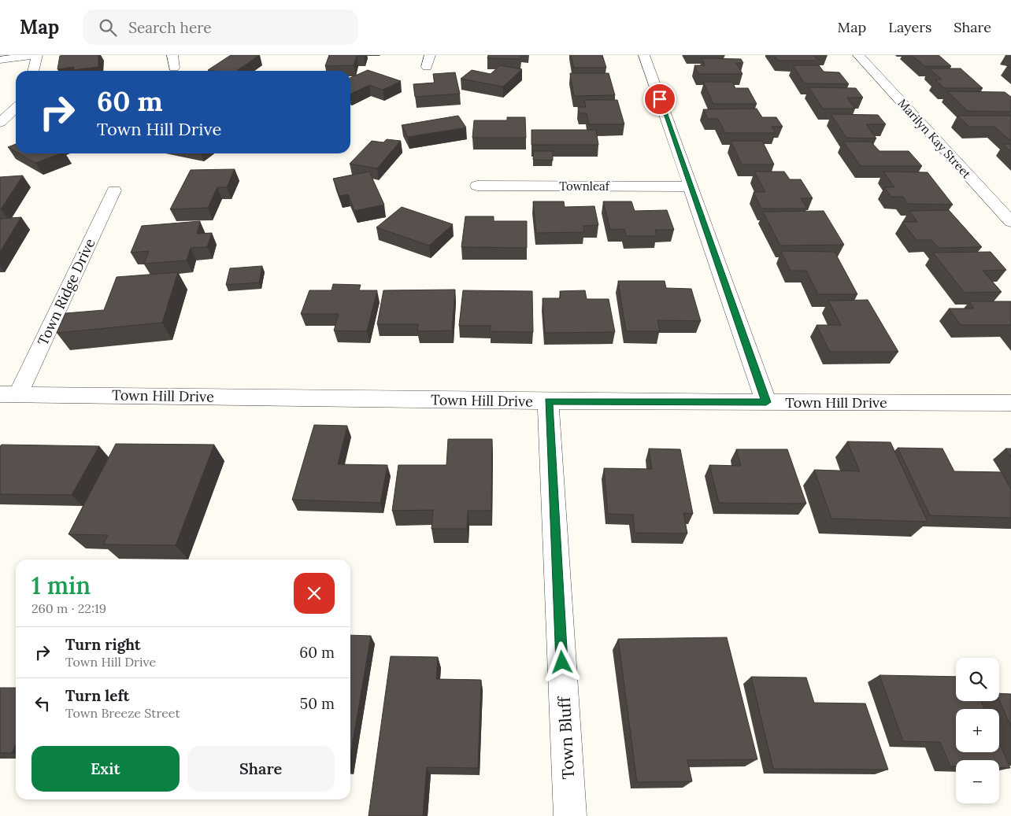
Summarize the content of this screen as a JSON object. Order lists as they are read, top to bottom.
{
  "streets": {
    "street": [
      "Marilyn Kay Street",
      "Townleaf",
      "Town Ridge Drive",
      "Town Hill Drive",
      "Town Bluff"
    ]
  },
  "crossings": [
    ["Town Ridge Drive", "Town Hill Drive"],
    ["Town Hill Drive", "Town Bluff"]
  ],
  "page": {
    "header": "Map",
    "search": "Search here",
    "nav": ["Map", "Layers", "Share"],
    "turn": ["60 m", "Town Hill Drive"],
    "heading": ["1 min", "260 m · 22:19"],
    "list": [
      {
        "name": "Turn right",
        "note": "Town Hill Drive",
        "value": "60 m"
      },
      {
        "name": "Turn left",
        "note": "Town Breeze Street",
        "value": "50 m"
      }
    ],
    "map_buttons": ["+", "−"],
    "buttons": ["Exit", "Share"]
  }
}
